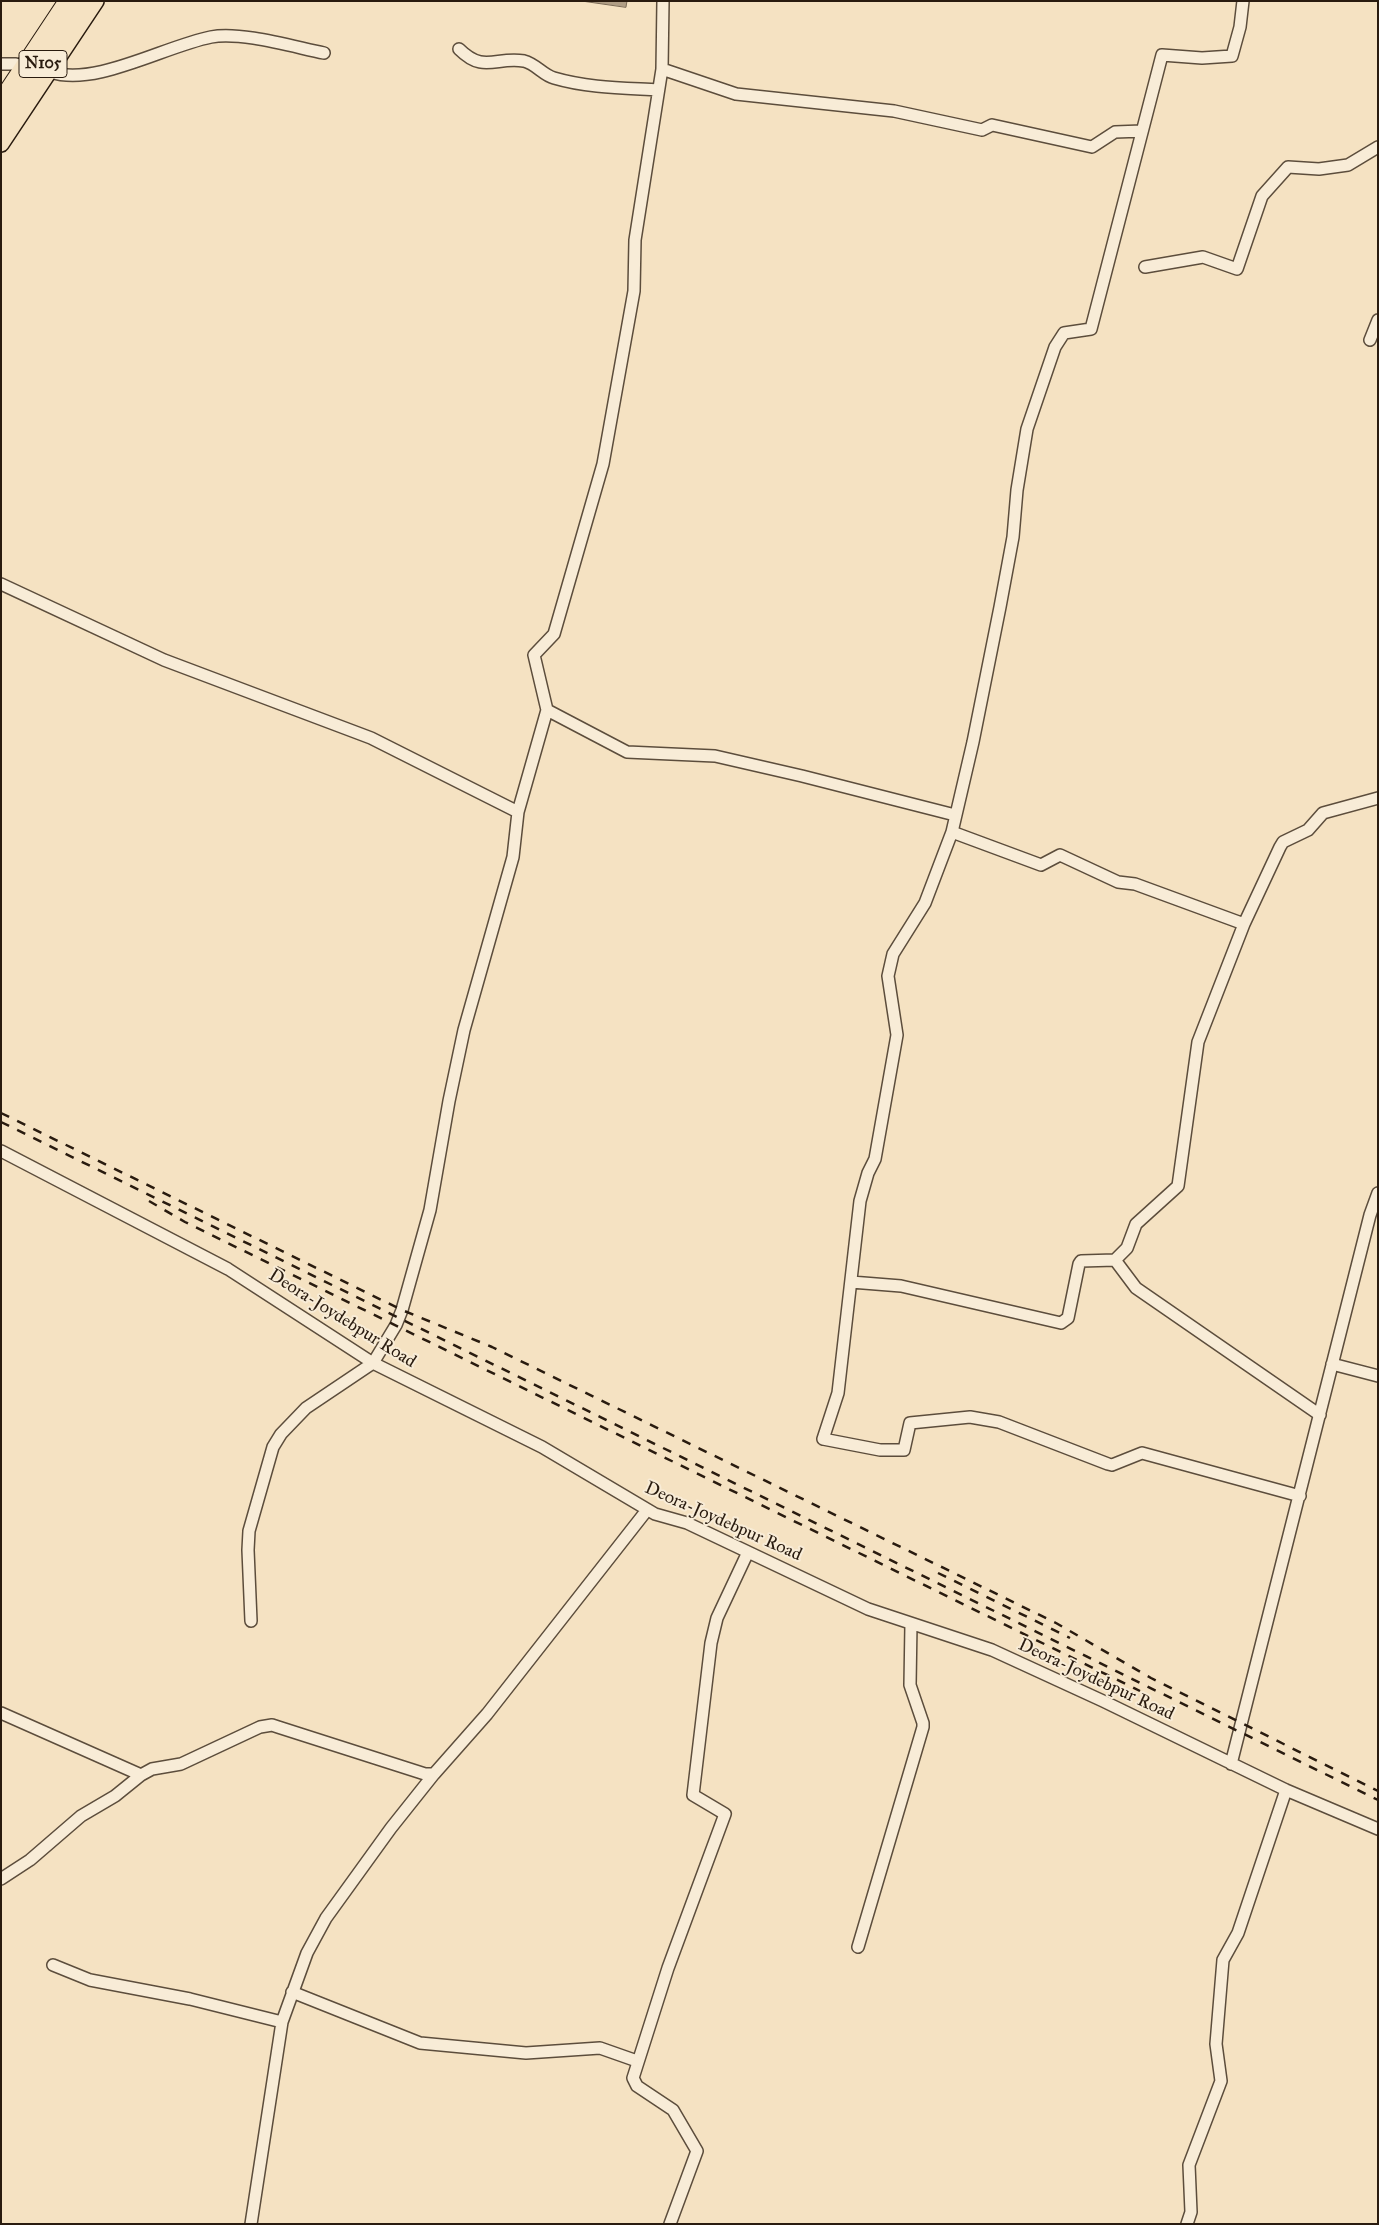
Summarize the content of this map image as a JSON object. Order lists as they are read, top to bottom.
{
  "streets": {
    "highway": ["N105"],
    "street": ["Deora-Joydebpur Road"]
  }
}
